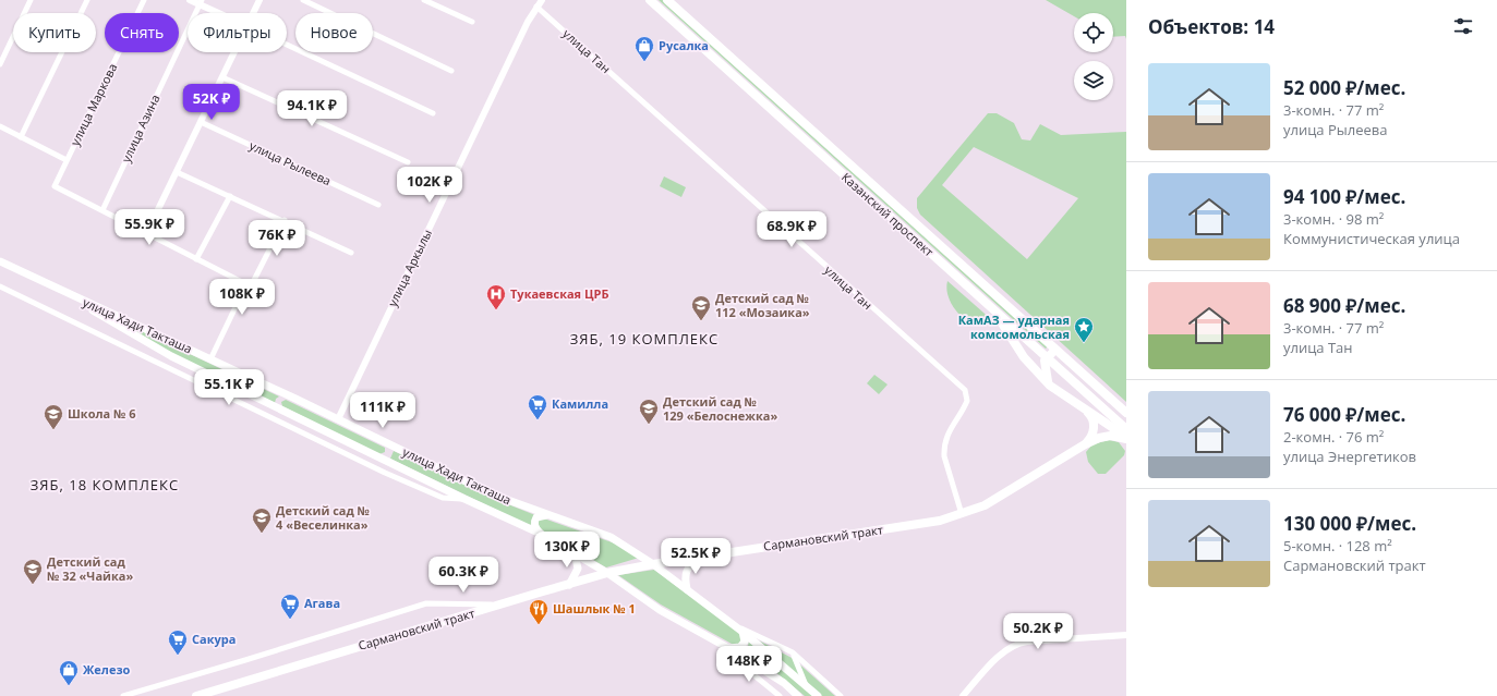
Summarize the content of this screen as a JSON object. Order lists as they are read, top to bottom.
{
  "streets": {
    "main road": ["Казанский проспект", "улица Хади Такташа", "Сармановский тракт"],
    "street": [
      "улица Тан",
      "улица Маркова",
      "улица Азина",
      "улица Рылеева",
      "улица Аркылы"
    ]
  },
  "crossings": [
    ["улица Тан", "улица Аркылы"],
    ["улица Тан", "Сармановский тракт"],
    ["улица Маркова", "улица Азина"],
    ["улица Аркылы", "улица Хади Такташа"],
    ["улица Хади Такташа", "Сармановский тракт"]
  ],
  "districts": ["ЗЯБ, 19 КОМПЛЕКС", "ЗЯБ, 18 КОМПЛЕКС"],
  "places": {
    "shop": ["Русалка", "Железо"],
    "hospital": ["Тукаевская ЦРБ"],
    "school or university": [
      "Детский сад № 112 «Мозаика»",
      "Детский сад № 129 «Белоснежка»",
      "Школа № 6",
      "Детский сад № 4 «Веселинка»",
      "Детский сад № 32 «Чайка»"
    ],
    "place": ["КамАЗ — ударная комсомольская"],
    "supermarket": ["Камилла", "Агава", "Сакура"],
    "restaurant": ["Шашлык № 1"]
  },
  "page": {
    "heading": "Объектов: 14",
    "chip": [
      "Купить",
      "Снять",
      "Фильтры",
      "Новое"
    ],
    "list": [
      {
        "name": "52 000 ₽/мес.",
        "note": "3-комн. · 77 m² · улица Рылеева"
      },
      {
        "name": "94 100 ₽/мес.",
        "note": "3-комн. · 98 m² · Коммунистическая улица"
      },
      {
        "name": "68 900 ₽/мес.",
        "note": "3-комн. · 77 m² · улица Тан"
      },
      {
        "name": "76 000 ₽/мес.",
        "note": "2-комн. · 76 m² · улица Энергетиков"
      },
      {
        "name": "130 000 ₽/мес.",
        "note": "5-комн. · 128 m² · Сармановский тракт"
      }
    ],
    "price": [
      "52K ₽",
      "94.1K ₽",
      "102K ₽",
      "55.9K ₽",
      "68.9K ₽",
      "76K ₽",
      "108K ₽",
      "55.1K ₽",
      "111K ₽",
      "130K ₽",
      "52.5K ₽",
      "60.3K ₽",
      "50.2K ₽",
      "148K ₽"
    ]
  }
}
